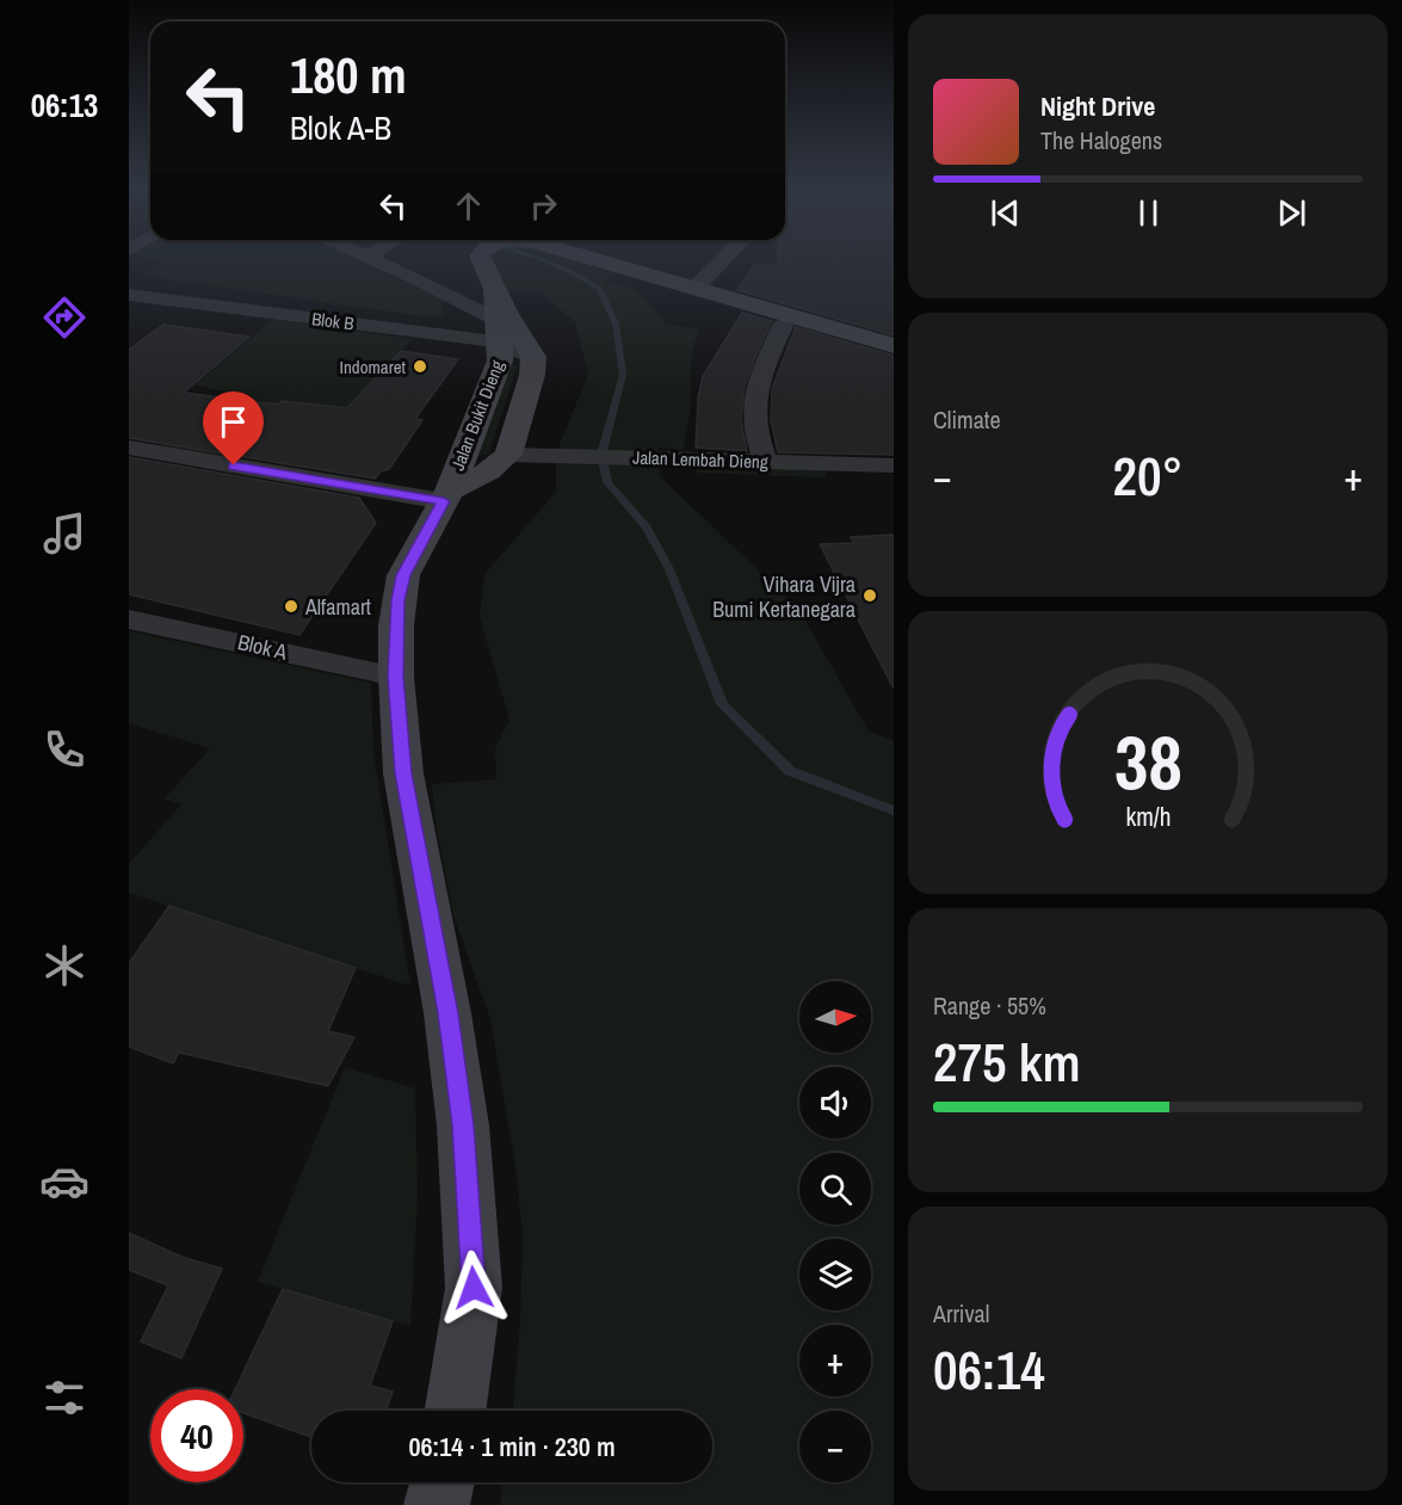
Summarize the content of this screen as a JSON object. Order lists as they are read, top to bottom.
{
  "streets": {
    "street": [
      "Blok B",
      "Jalan Bukit Dieng",
      "Jalan Lembah Dieng",
      "Blok A"
    ]
  },
  "crossings": [
    ["Blok B", "Jalan Bukit Dieng"],
    ["Jalan Bukit Dieng", "Jalan Lembah Dieng"],
    ["Jalan Bukit Dieng", "Blok A"]
  ],
  "places": ["Indomaret", "Vihara Vijra Bumi Kertanegara", "Alfamart"],
  "north": "right",
  "page": {
    "tabs": "06:13",
    "turn": ["180 m", "Blok A-B"],
    "song": ["Night Drive", "The Halogens"],
    "tile": [
      "Climate",
      ["Range · 55%", "275 km"],
      ["Arrival", "06:14"]
    ],
    "heat": ["−", "20°", "+"],
    "map_buttons": ["+", "−"],
    "limit": "40",
    "trip": "06:14 · 1 min · 230 m",
    "gauge": ["38", "km/h"]
  }
}
